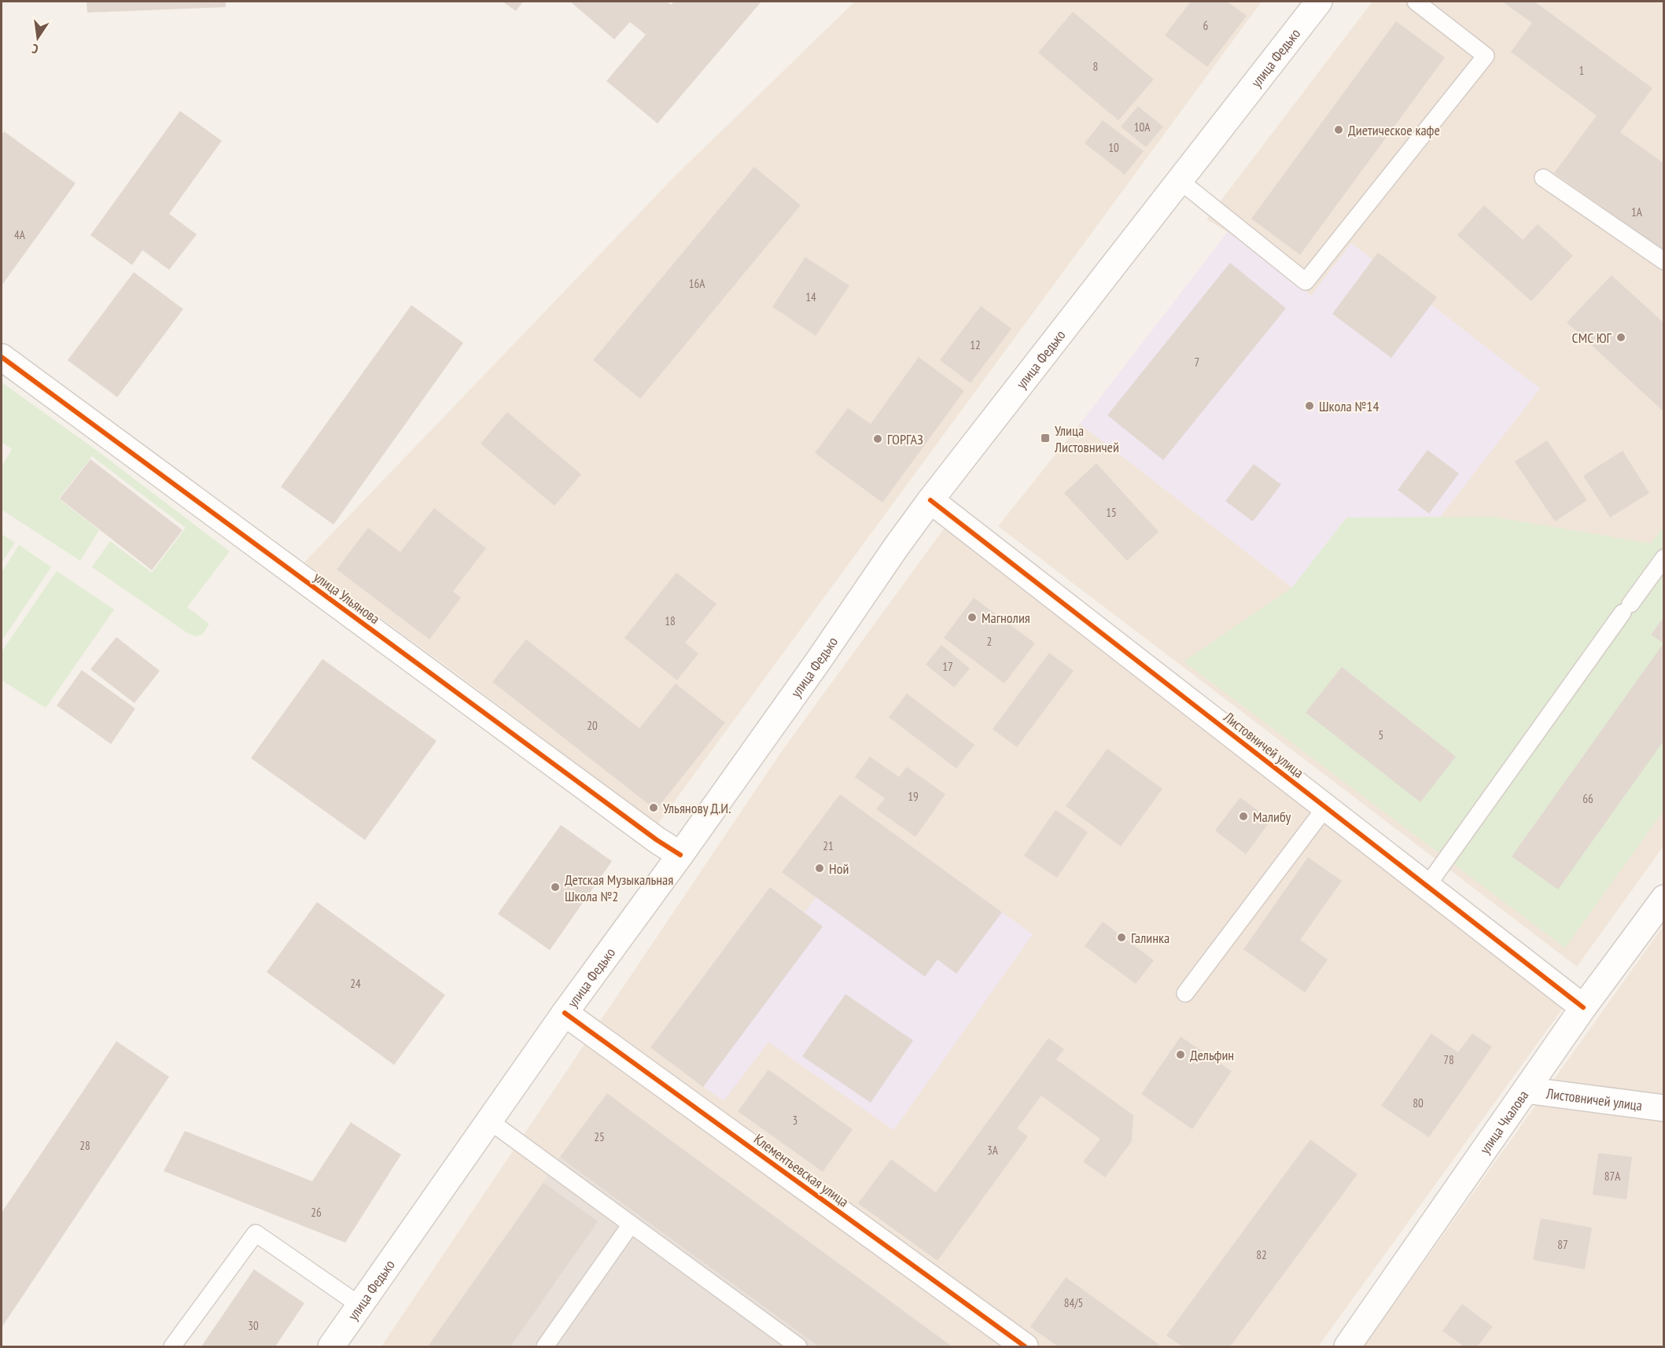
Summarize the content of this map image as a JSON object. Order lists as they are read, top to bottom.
{
  "streets": {
    "street": [
      "улица Федько",
      "улица Ульянова",
      "Листовничей улица",
      "улица Чкалова",
      "Клементьевская улица"
    ]
  },
  "crossings": [
    ["улица Федько", "улица Ульянова"],
    ["улица Федько", "Листовничей улица"],
    ["улица Федько", "Клементьевская улица"],
    ["Листовничей улица", "улица Чкалова"]
  ],
  "places": {
    "other": [
      "Диетическое кафе",
      "СМС ЮГ",
      "Школа №14",
      "ГОРГАЗ",
      "Магнолия",
      "Ульянову Д.И.",
      "Малибу",
      "Ной",
      "Детская Музыкальная Школа №2",
      "Галинка",
      "Дельфин"
    ],
    "transit": ["Улица Листовничей"]
  },
  "house_numbers": [
    "6",
    "8",
    "1",
    "10А",
    "10",
    "1А",
    "4А",
    "16А",
    "14",
    "12",
    "7",
    "15",
    "18",
    "2",
    "17",
    "20",
    "5",
    "19",
    "66",
    "21",
    "24",
    "78",
    "80",
    "3",
    "25",
    "28",
    "3А",
    "87А",
    "26",
    "87",
    "82",
    "84/5",
    "30"
  ],
  "north": "bottom"
}
